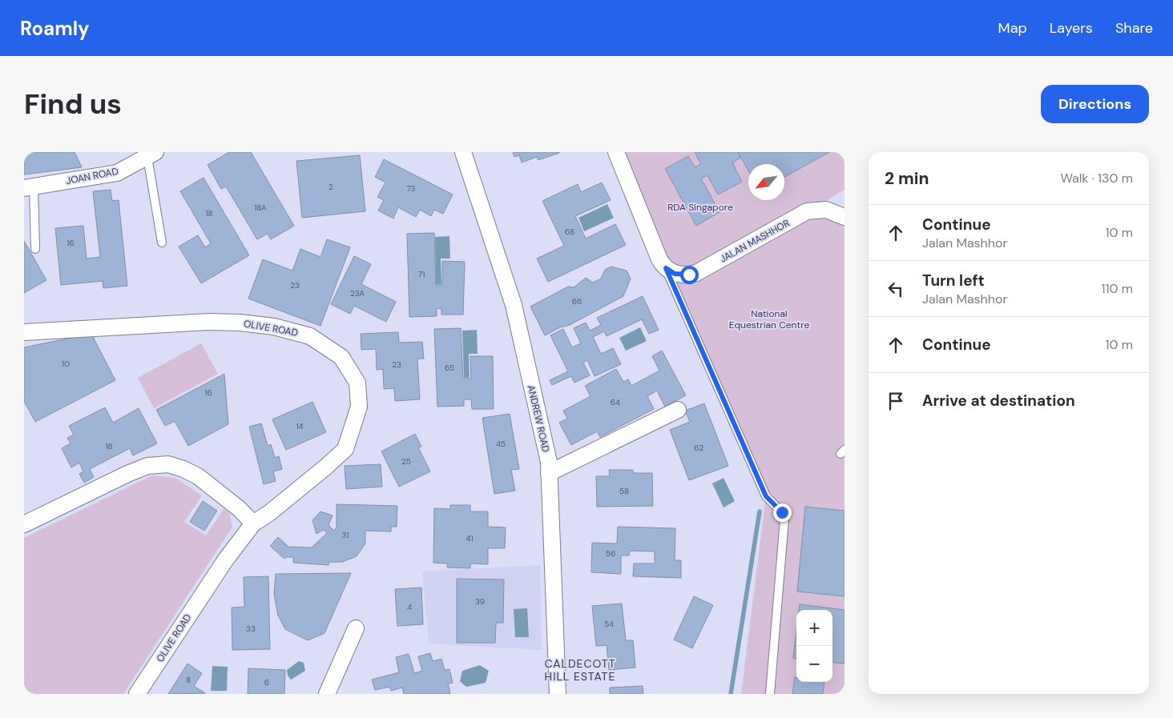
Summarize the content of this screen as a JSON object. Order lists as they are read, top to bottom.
{
  "streets": {
    "street": [
      "JOAN ROAD",
      "JALAN MASHHOR",
      "OLIVE ROAD",
      "ANDREW ROAD"
    ]
  },
  "districts": ["CALDECOTT HILL ESTATE"],
  "parks": ["RDA Singapore", "National Equestrian Centre"],
  "house_numbers": [
    "2",
    "73",
    "18A",
    "18",
    "68",
    "16",
    "71",
    "23",
    "23A",
    "66",
    "10",
    "23",
    "65",
    "16",
    "64",
    "14",
    "45",
    "18",
    "62",
    "25",
    "58",
    "31",
    "41",
    "56",
    "39",
    "4",
    "54",
    "33",
    "8",
    "6"
  ],
  "north": "bottom left",
  "page": {
    "header": "Roamly",
    "nav": ["Map", "Layers", "Share"],
    "buttons": "Directions",
    "title": "Find us",
    "heading": ["2 min", "Walk · 130 m"],
    "list": [
      ["Continue", "Jalan Mashhor", "10 m"],
      ["Turn left", "Jalan Mashhor", "110 m"],
      ["Continue", "10 m"],
      "Arrive at destination"
    ],
    "map_buttons": ["+", "−"]
  }
}
